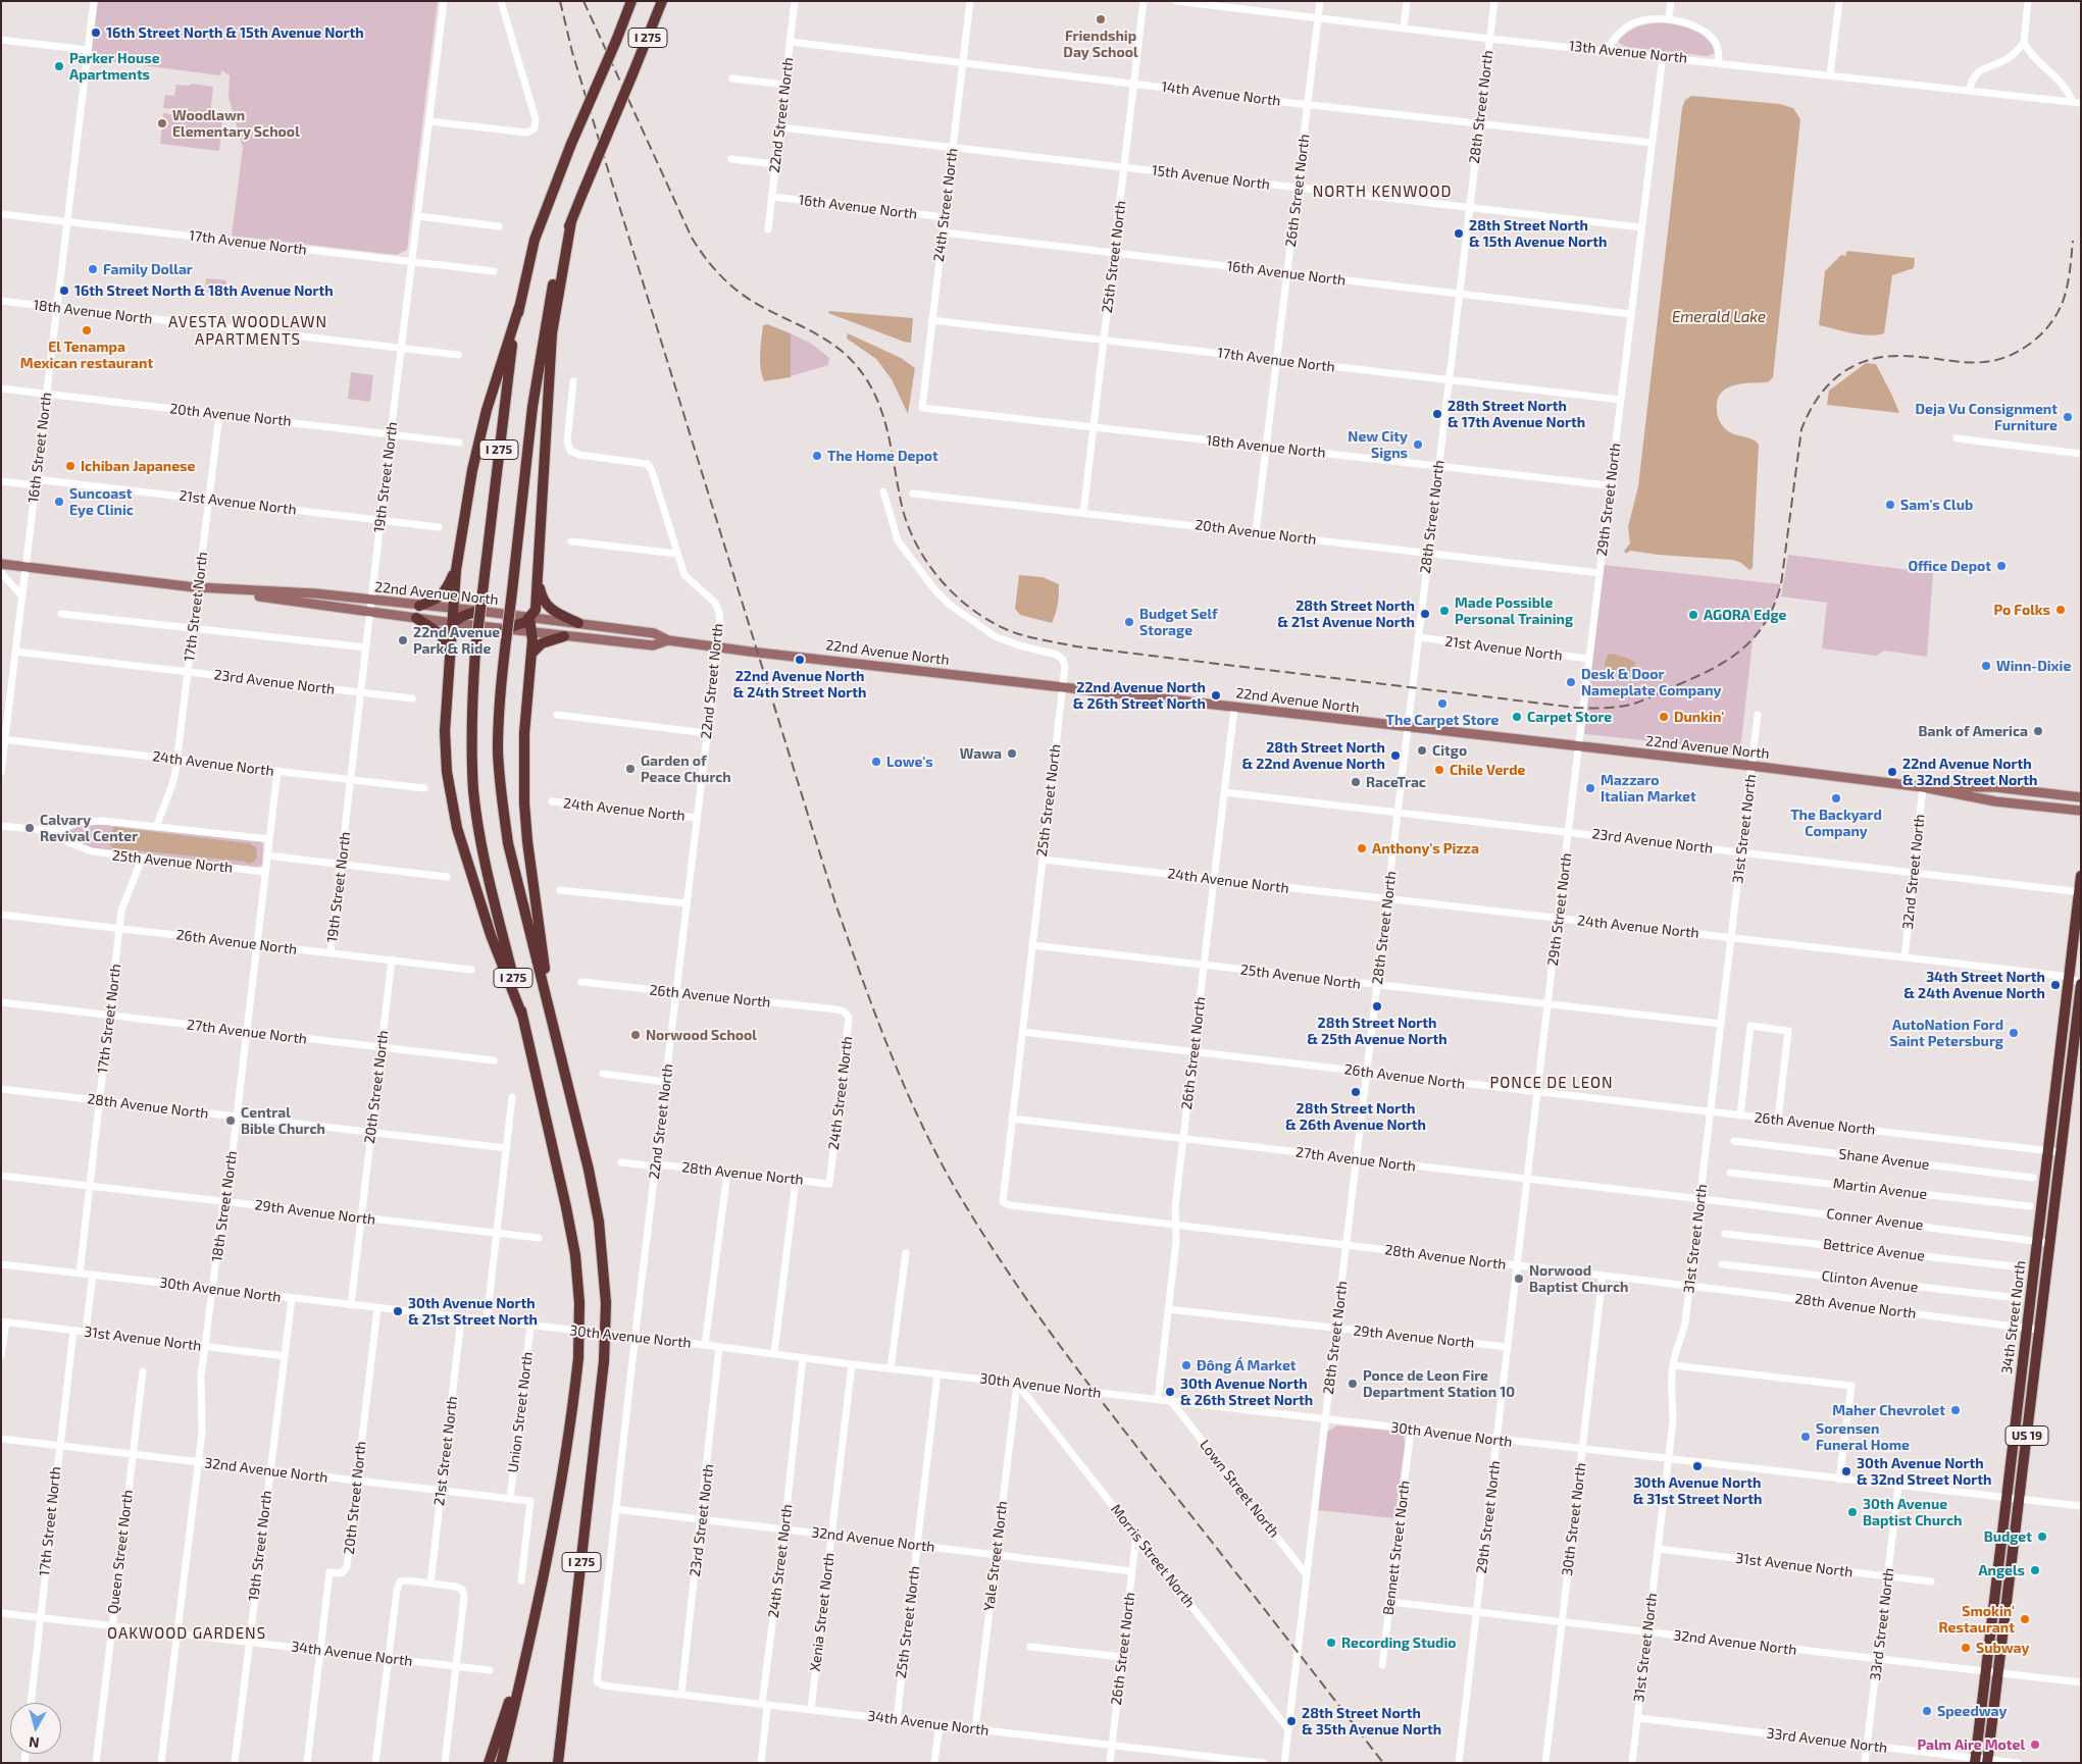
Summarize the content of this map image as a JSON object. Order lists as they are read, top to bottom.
{
  "streets": {
    "highway": ["I 275", "34th Street North", "US 19"],
    "main road": ["22nd Avenue North"],
    "street": [
      "13th Avenue North",
      "14th Avenue North",
      "28th Street North",
      "22nd Street North",
      "15th Avenue North",
      "26th Street North",
      "24th Street North",
      "16th Avenue North",
      "17th Avenue North",
      "25th Street North",
      "18th Avenue North",
      "20th Avenue North",
      "16th Street North",
      "19th Street North",
      "29th Street North",
      "21st Avenue North",
      "17th Street North",
      "23rd Avenue North",
      "24th Avenue North",
      "31st Street North",
      "25th Avenue North",
      "32nd Street North",
      "26th Avenue North",
      "27th Avenue North",
      "20th Street North",
      "28th Avenue North",
      "Shane Avenue",
      "Martin Avenue",
      "18th Street North",
      "29th Avenue North",
      "Conner Avenue",
      "Bettrice Avenue",
      "Clinton Avenue",
      "30th Avenue North",
      "31st Avenue North",
      "Union Street North",
      "21st Street North",
      "32nd Avenue North",
      "Lown Street North",
      "30th Street North",
      "23rd Street North",
      "Bennett Street North",
      "Queen Street North",
      "Yale Street North",
      "Morris Street North",
      "Xenia Street North",
      "33rd Street North",
      "34th Avenue North",
      "33rd Avenue North"
    ]
  },
  "crossings": [
    ["13th Avenue North", "28th Street North"],
    ["13th Avenue North", "26th Street North"],
    ["13th Avenue North", "29th Street North"],
    ["14th Avenue North", "28th Street North"],
    ["14th Avenue North", "22nd Street North"],
    ["14th Avenue North", "26th Street North"],
    ["14th Avenue North", "24th Street North"],
    ["14th Avenue North", "25th Street North"],
    ["14th Avenue North", "29th Street North"],
    ["28th Street North", "15th Avenue North"],
    ["28th Street North", "16th Avenue North"],
    ["28th Street North", "17th Avenue North"],
    ["28th Street North", "18th Avenue North"],
    ["28th Street North", "20th Avenue North"],
    ["28th Street North", "21st Avenue North"],
    ["28th Street North", "22nd Avenue North"],
    ["28th Street North", "23rd Avenue North"],
    ["28th Street North", "24th Avenue North"],
    ["28th Street North", "25th Avenue North"],
    ["28th Street North", "26th Avenue North"],
    ["28th Street North", "27th Avenue North"],
    ["28th Street North", "28th Avenue North"],
    ["28th Street North", "29th Avenue North"],
    ["28th Street North", "30th Avenue North"],
    ["28th Street North", "Lown Street North"],
    ["28th Street North", "Morris Street North"],
    ["22nd Street North", "15th Avenue North"],
    ["22nd Street North", "16th Avenue North"],
    ["22nd Street North", "22nd Avenue North"],
    ["22nd Street North", "24th Avenue North"],
    ["22nd Street North", "26th Avenue North"],
    ["22nd Street North", "28th Avenue North"],
    ["22nd Street North", "30th Avenue North"],
    ["22nd Street North", "32nd Avenue North"],
    ["22nd Street North", "34th Avenue North"],
    ["15th Avenue North", "26th Street North"],
    ["15th Avenue North", "24th Street North"],
    ["15th Avenue North", "25th Street North"],
    ["15th Avenue North", "29th Street North"],
    ["26th Street North", "16th Avenue North"],
    ["26th Street North", "17th Avenue North"],
    ["26th Street North", "18th Avenue North"],
    ["26th Street North", "20th Avenue North"],
    ["26th Street North", "22nd Avenue North"],
    ["26th Street North", "23rd Avenue North"],
    ["26th Street North", "24th Avenue North"],
    ["26th Street North", "25th Avenue North"],
    ["26th Street North", "26th Avenue North"],
    ["26th Street North", "27th Avenue North"],
    ["26th Street North", "28th Avenue North"],
    ["26th Street North", "29th Avenue North"],
    ["26th Street North", "30th Avenue North"],
    ["26th Street North", "32nd Avenue North"],
    ["26th Street North", "Morris Street North"],
    ["26th Street North", "34th Avenue North"],
    ["24th Street North", "16th Avenue North"],
    ["24th Street North", "17th Avenue North"],
    ["24th Street North", "18th Avenue North"],
    ["24th Street North", "26th Avenue North"],
    ["24th Street North", "28th Avenue North"],
    ["24th Street North", "30th Avenue North"],
    ["24th Street North", "32nd Avenue North"],
    ["24th Street North", "34th Avenue North"],
    ["16th Avenue North", "25th Street North"],
    ["16th Avenue North", "29th Street North"],
    ["17th Avenue North", "25th Street North"],
    ["17th Avenue North", "16th Street North"],
    ["17th Avenue North", "19th Street North"],
    ["17th Avenue North", "29th Street North"],
    ["25th Street North", "18th Avenue North"],
    ["25th Street North", "20th Avenue North"],
    ["25th Street North", "22nd Avenue North"],
    ["25th Street North", "24th Avenue North"],
    ["25th Street North", "25th Avenue North"],
    ["25th Street North", "26th Avenue North"],
    ["25th Street North", "27th Avenue North"],
    ["25th Street North", "28th Avenue North"],
    ["25th Street North", "30th Avenue North"],
    ["25th Street North", "32nd Avenue North"],
    ["25th Street North", "34th Avenue North"],
    ["18th Avenue North", "16th Street North"],
    ["18th Avenue North", "19th Street North"],
    ["18th Avenue North", "29th Street North"],
    ["20th Avenue North", "16th Street North"],
    ["20th Avenue North", "19th Street North"],
    ["20th Avenue North", "29th Street North"],
    ["20th Avenue North", "17th Street North"],
    ["16th Street North", "21st Avenue North"],
    ["16th Street North", "22nd Avenue North"],
    ["16th Street North", "23rd Avenue North"],
    ["16th Street North", "24th Avenue North"],
    ["19th Street North", "21st Avenue North"],
    ["19th Street North", "22nd Avenue North"],
    ["19th Street North", "23rd Avenue North"],
    ["19th Street North", "24th Avenue North"],
    ["19th Street North", "26th Avenue North"],
    ["19th Street North", "30th Avenue North"],
    ["19th Street North", "31st Avenue North"],
    ["19th Street North", "32nd Avenue North"],
    ["19th Street North", "34th Avenue North"],
    ["29th Street North", "21st Avenue North"],
    ["29th Street North", "22nd Avenue North"],
    ["29th Street North", "23rd Avenue North"],
    ["29th Street North", "24th Avenue North"],
    ["29th Street North", "25th Avenue North"],
    ["29th Street North", "26th Avenue North"],
    ["29th Street North", "27th Avenue North"],
    ["29th Street North", "28th Avenue North"],
    ["29th Street North", "29th Avenue North"],
    ["29th Street North", "30th Avenue North"],
    ["29th Street North", "32nd Avenue North"],
    ["21st Avenue North", "17th Street North"],
    ["22nd Avenue North", "17th Street North"],
    ["22nd Avenue North", "31st Street North"],
    ["22nd Avenue North", "32nd Street North"],
    ["17th Street North", "23rd Avenue North"],
    ["17th Street North", "24th Avenue North"],
    ["17th Street North", "25th Avenue North"],
    ["17th Street North", "26th Avenue North"],
    ["17th Street North", "27th Avenue North"],
    ["17th Street North", "28th Avenue North"],
    ["17th Street North", "29th Avenue North"],
    ["17th Street North", "30th Avenue North"],
    ["17th Street North", "31st Avenue North"],
    ["17th Street North", "32nd Avenue North"],
    ["17th Street North", "34th Avenue North"],
    ["23rd Avenue North", "31st Street North"],
    ["23rd Avenue North", "32nd Street North"],
    ["23rd Avenue North", "34th Street North"],
    ["24th Avenue North", "31st Street North"],
    ["24th Avenue North", "32nd Street North"],
    ["24th Avenue North", "18th Street North"],
    ["24th Avenue North", "34th Street North"],
    ["31st Street North", "25th Avenue North"],
    ["31st Street North", "26th Avenue North"],
    ["31st Street North", "27th Avenue North"],
    ["31st Street North", "28th Avenue North"],
    ["31st Street North", "Conner Avenue"],
    ["31st Street North", "30th Avenue North"],
    ["31st Street North", "31st Avenue North"],
    ["31st Street North", "32nd Avenue North"],
    ["31st Street North", "33rd Avenue North"],
    ["25th Avenue North", "18th Street North"],
    ["26th Avenue North", "20th Street North"],
    ["26th Avenue North", "18th Street North"],
    ["26th Avenue North", "34th Street North"],
    ["27th Avenue North", "20th Street North"],
    ["27th Avenue North", "18th Street North"],
    ["27th Avenue North", "Conner Avenue"],
    ["20th Street North", "28th Avenue North"],
    ["20th Street North", "29th Avenue North"],
    ["20th Street North", "30th Avenue North"],
    ["20th Street North", "32nd Avenue North"],
    ["20th Street North", "34th Avenue North"],
    ["28th Avenue North", "18th Street North"],
    ["28th Avenue North", "34th Street North"],
    ["28th Avenue North", "30th Street North"],
    ["18th Street North", "29th Avenue North"],
    ["18th Street North", "30th Avenue North"],
    ["18th Street North", "31st Avenue North"],
    ["18th Street North", "32nd Avenue North"],
    ["18th Street North", "34th Avenue North"],
    ["Conner Avenue", "34th Street North"],
    ["30th Avenue North", "34th Street North"],
    ["30th Avenue North", "Union Street North"],
    ["30th Avenue North", "21st Street North"],
    ["30th Avenue North", "Lown Street North"],
    ["30th Avenue North", "30th Street North"],
    ["30th Avenue North", "23rd Street North"],
    ["30th Avenue North", "Bennett Street North"],
    ["30th Avenue North", "Yale Street North"],
    ["30th Avenue North", "Morris Street North"],
    ["30th Avenue North", "Xenia Street North"],
    ["30th Avenue North", "33rd Street North"],
    ["34th Street North", "32nd Avenue North"],
    ["34th Street North", "33rd Avenue North"],
    ["31st Avenue North", "33rd Street North"],
    ["Union Street North", "32nd Avenue North"],
    ["21st Street North", "32nd Avenue North"],
    ["32nd Avenue North", "30th Street North"],
    ["32nd Avenue North", "23rd Street North"],
    ["32nd Avenue North", "Bennett Street North"],
    ["32nd Avenue North", "Queen Street North"],
    ["32nd Avenue North", "Yale Street North"],
    ["32nd Avenue North", "Xenia Street North"],
    ["32nd Avenue North", "33rd Street North"],
    ["23rd Street North", "34th Avenue North"],
    ["Queen Street North", "34th Avenue North"],
    ["Yale Street North", "Morris Street North"],
    ["Yale Street North", "34th Avenue North"],
    ["Xenia Street North", "34th Avenue North"],
    ["33rd Street North", "33rd Avenue North"]
  ],
  "districts": [
    "NORTH KENWOOD",
    "AVESTA WOODLAWN APARTMENTS",
    "PONCE DE LEON",
    "OAKWOOD GARDENS"
  ],
  "water": ["Emerald Lake"],
  "places": [
    "Friendship Day School",
    "16th Street North & 15th Avenue North",
    "Parker House Apartments",
    "Woodlawn Elementary School",
    "28th Street North & 15th Avenue North",
    "Family Dollar",
    "16th Street North & 18th Avenue North",
    "El Tenampa Mexican restaurant",
    "28th Street North & 17th Avenue North",
    "Deja Vu Consignment Furniture",
    "New City Signs",
    "The Home Depot",
    "Ichiban Japanese",
    "Suncoast Eye Clinic",
    "Sam's Club",
    "Office Depot",
    "Po Folks",
    "Made Possible Personal Training",
    "28th Street North & 21st Avenue North",
    "AGORA Edge",
    "Budget Self Storage",
    "22nd Avenue Park & Ride",
    "22nd Avenue North & 24th Street North",
    "Winn-Dixie",
    "Desk & Door Nameplate Company",
    "22nd Avenue North & 26th Street North",
    "The Carpet Store",
    "Carpet Store",
    "Dunkin'",
    "Bank of America",
    "Citgo",
    "Wawa",
    "28th Street North & 22nd Avenue North",
    "Lowe's",
    "Garden of Peace Church",
    "Chile Verde",
    "22nd Avenue North & 32nd Street North",
    "RaceTrac",
    "Mazzaro Italian Market",
    "The Backyard Company",
    "Calvary Revival Center",
    "Anthony's Pizza",
    "34th Street North & 24th Avenue North",
    "28th Street North & 25th Avenue North",
    "AutoNation Ford Saint Petersburg",
    "Norwood School",
    "28th Street North & 26th Avenue North",
    "Central Bible Church",
    "Norwood Baptist Church",
    "30th Avenue North & 21st Street North",
    "Đông Á Market",
    "Ponce de Leon Fire Department Station 10",
    "30th Avenue North & 26th Street North",
    "Maher Chevrolet",
    "Sorensen Funeral Home",
    "30th Avenue North & 31st Street North",
    "30th Avenue North & 32nd Street North",
    "30th Avenue Baptist Church",
    "Budget",
    "Angels",
    "Smokin' Restaurant",
    "Recording Studio",
    "Subway",
    "Speedway",
    "28th Street North & 35th Avenue North",
    "Palm Aire Motel"
  ],
  "north": "bottom"
}
